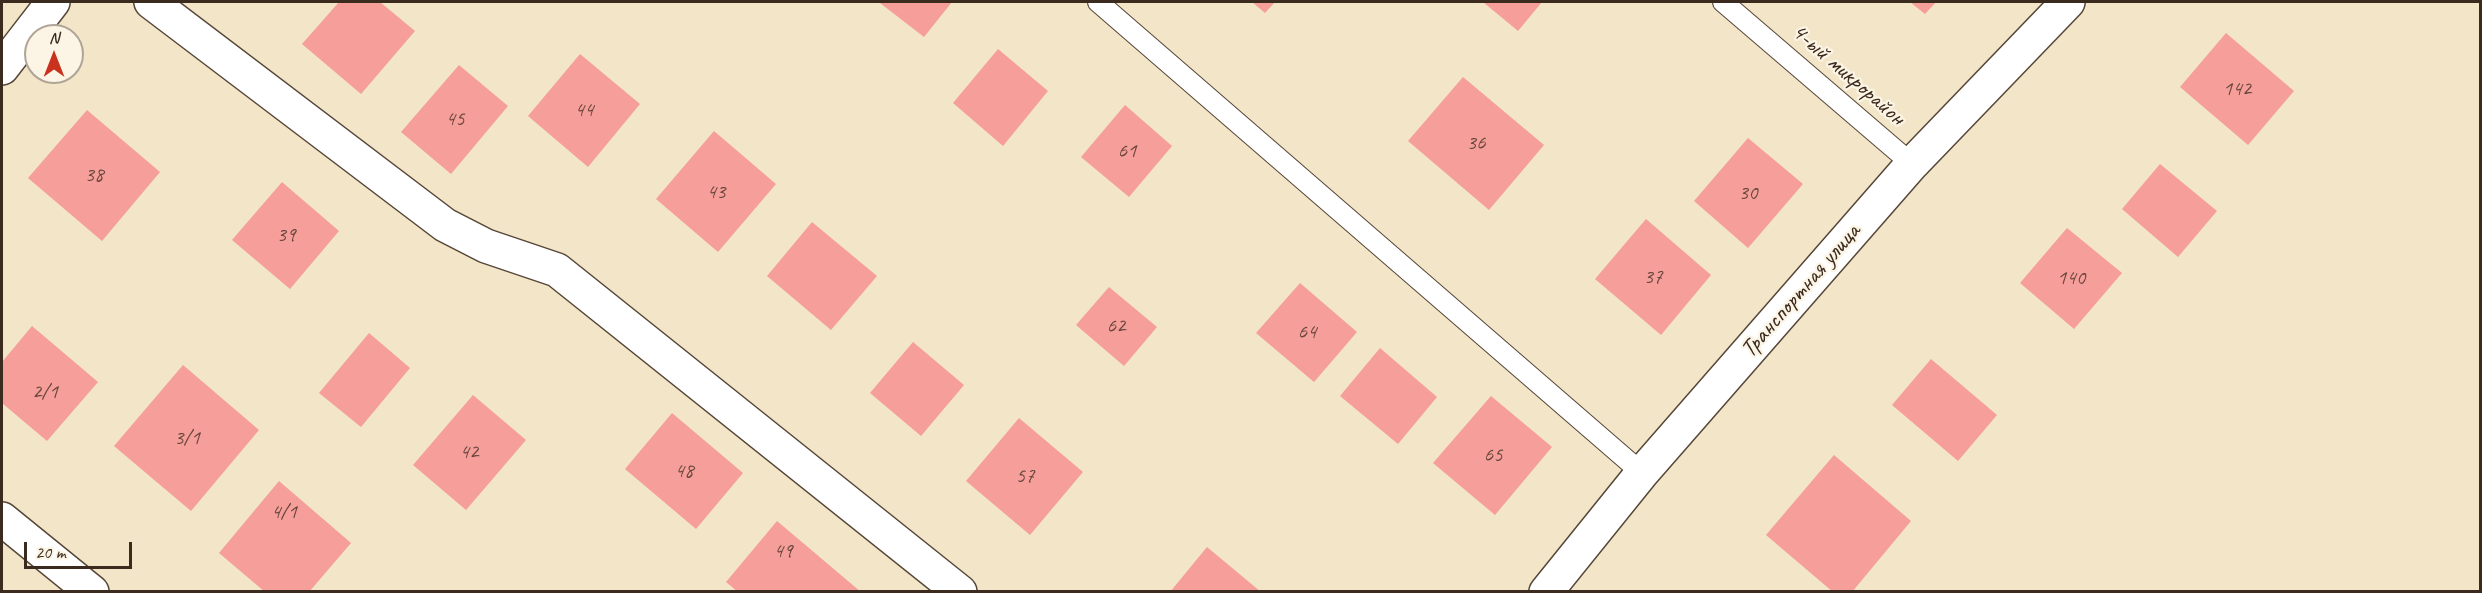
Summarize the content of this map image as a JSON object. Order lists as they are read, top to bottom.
{
  "streets": {
    "street": ["Транспортная улица"],
    "lane": ["4-ый микрорайон"]
  },
  "crossings": [
    ["4-ый микрорайон", "Транспортная улица"]
  ],
  "house_numbers": [
    "142",
    "44",
    "45",
    "36",
    "61",
    "38",
    "43",
    "30",
    "39",
    "37",
    "140",
    "62",
    "64",
    "2/1",
    "3/1",
    "42",
    "65",
    "48",
    "57",
    "4/1",
    "49"
  ],
  "scale_bar": "20 m",
  "north": "top"
}
